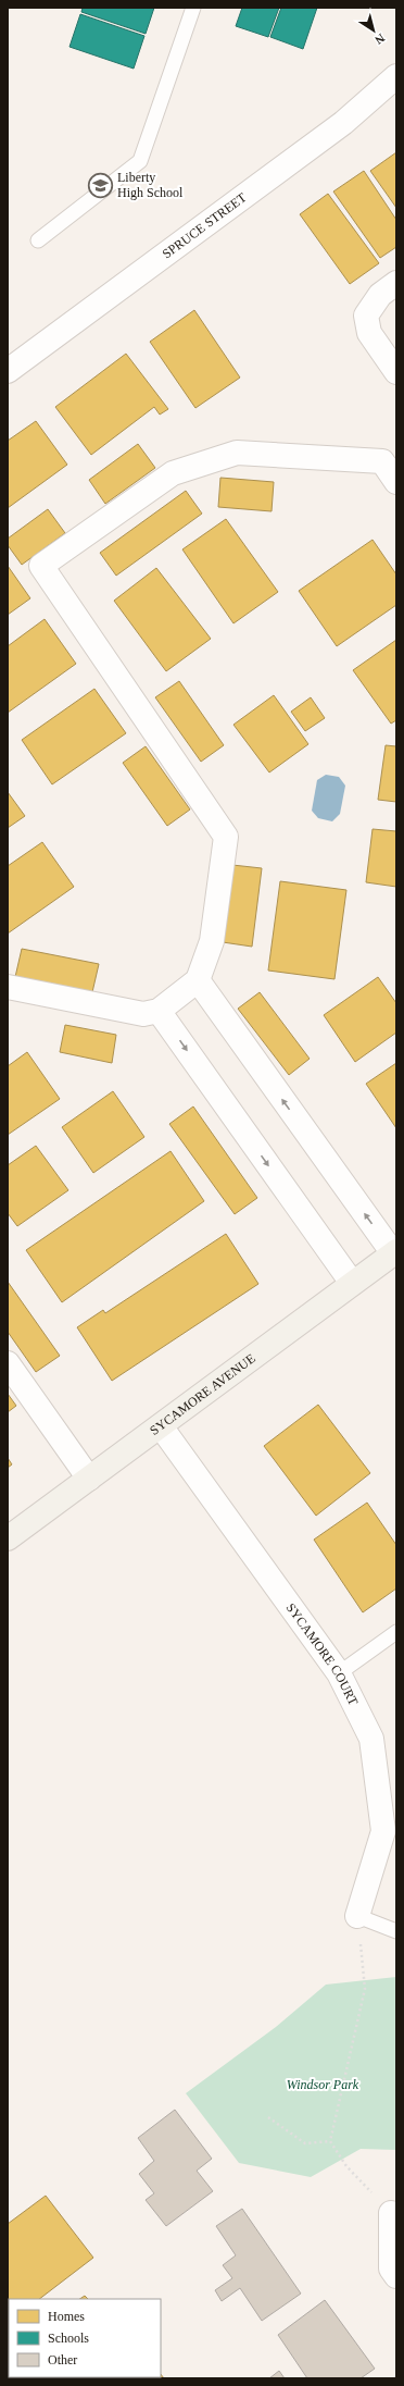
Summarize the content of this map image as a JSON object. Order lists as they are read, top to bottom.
{
  "streets": {
    "street": ["SPRUCE STREET", "SYCAMORE AVENUE", "SYCAMORE COURT"]
  },
  "crossings": [
    ["SYCAMORE AVENUE", "SYCAMORE COURT"]
  ],
  "parks": ["Windsor Park"],
  "places": {
    "school or university": ["Liberty High School"]
  },
  "legend": ["Homes", "Schools", "Other"],
  "north": "bottom right"
}
